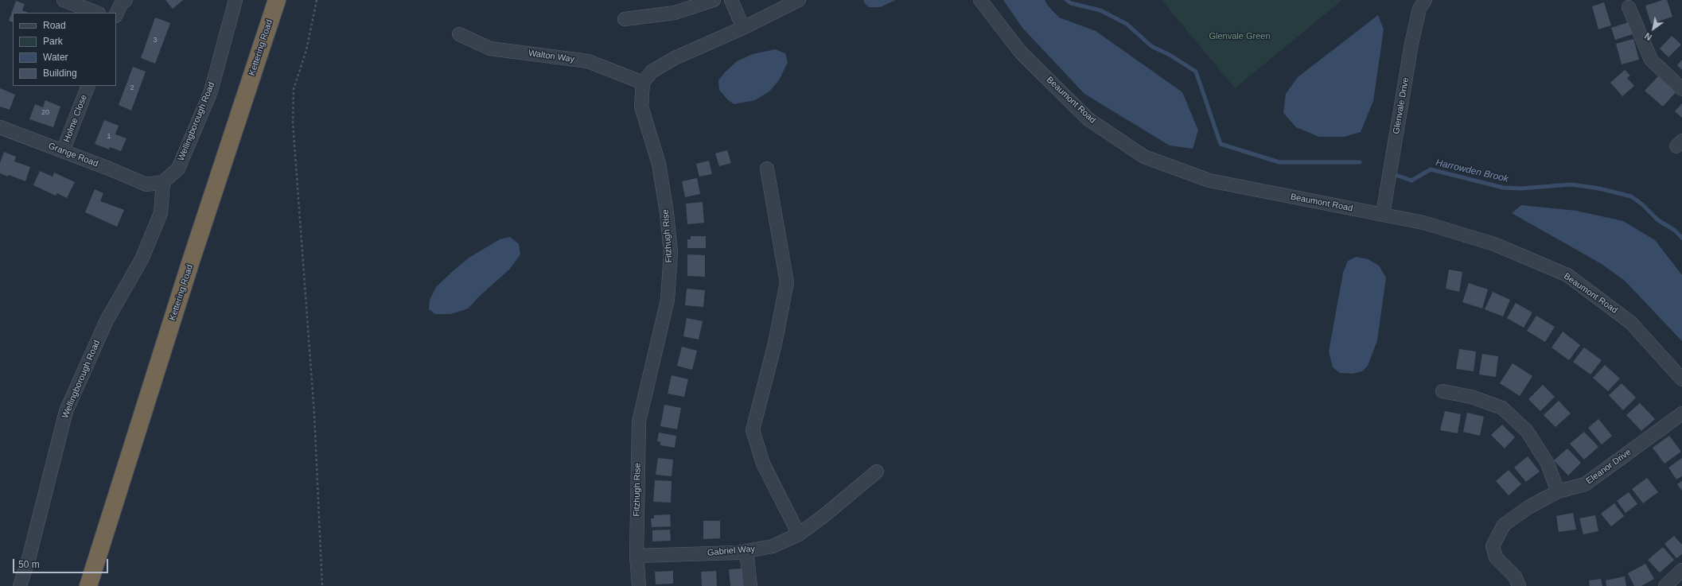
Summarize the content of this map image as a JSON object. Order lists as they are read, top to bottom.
{
  "streets": {
    "highway": ["Kettering Road"],
    "street": [
      "Walton Way",
      "Beaumont Road",
      "Glenvale Drive",
      "Holme Close",
      "Wellingborough Road",
      "Grange Road",
      "Fitzhugh Rise",
      "Eleanor Drive",
      "Gabriel Way"
    ]
  },
  "crossings": [
    ["Walton Way", "Fitzhugh Rise"],
    ["Beaumont Road", "Glenvale Drive"],
    ["Holme Close", "Grange Road"],
    ["Wellingborough Road", "Grange Road"],
    ["Fitzhugh Rise", "Gabriel Way"]
  ],
  "water": ["Harrowden Brook"],
  "parks": ["Glenvale Green"],
  "house_numbers": [
    "3",
    "2",
    "20",
    "1"
  ],
  "legend": [
    "Road",
    "Park",
    "Water",
    "Building"
  ],
  "scale_bar": "50 m",
  "north": "bottom left"
}
